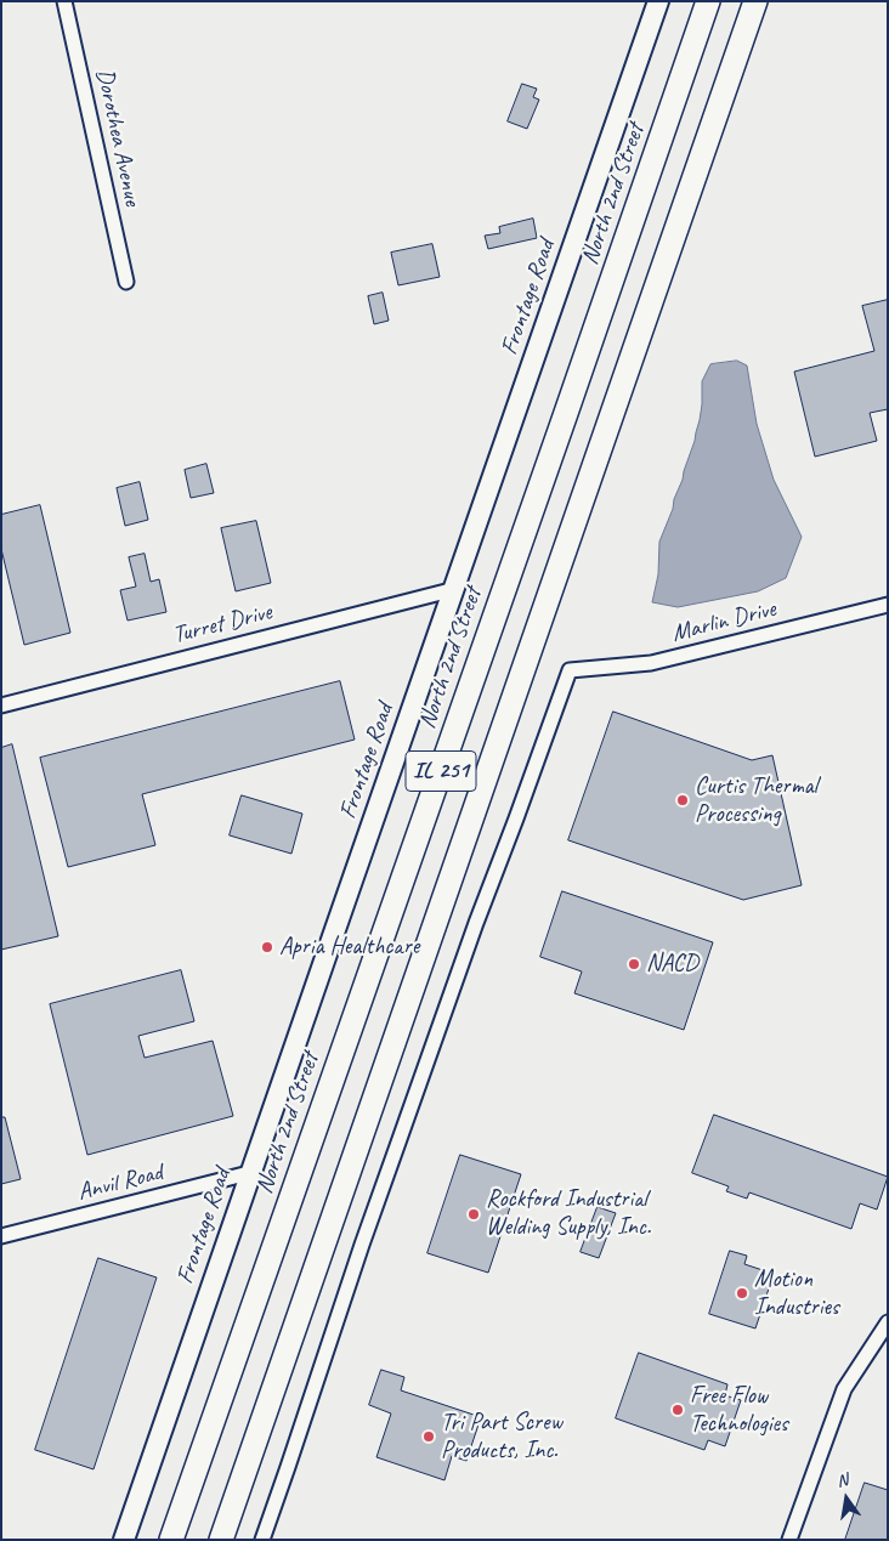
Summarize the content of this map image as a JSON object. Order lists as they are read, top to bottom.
{
  "streets": {
    "main road": ["North 2nd Street", "IL 251"],
    "street": [
      "Dorothea Avenue",
      "Frontage Road",
      "Marlin Drive",
      "Turret Drive",
      "Anvil Road"
    ]
  },
  "crossings": [
    ["Frontage Road", "Turret Drive"],
    ["Frontage Road", "Anvil Road"]
  ],
  "places": [
    "Curtis Thermal Processing",
    "Apria Healthcare",
    "NACD",
    "Rockford Industrial Welding Supply, Inc.",
    "Motion Industries",
    "Free Flow Technologies",
    "Tri Part Screw Products, Inc."
  ],
  "north": "top"
}
